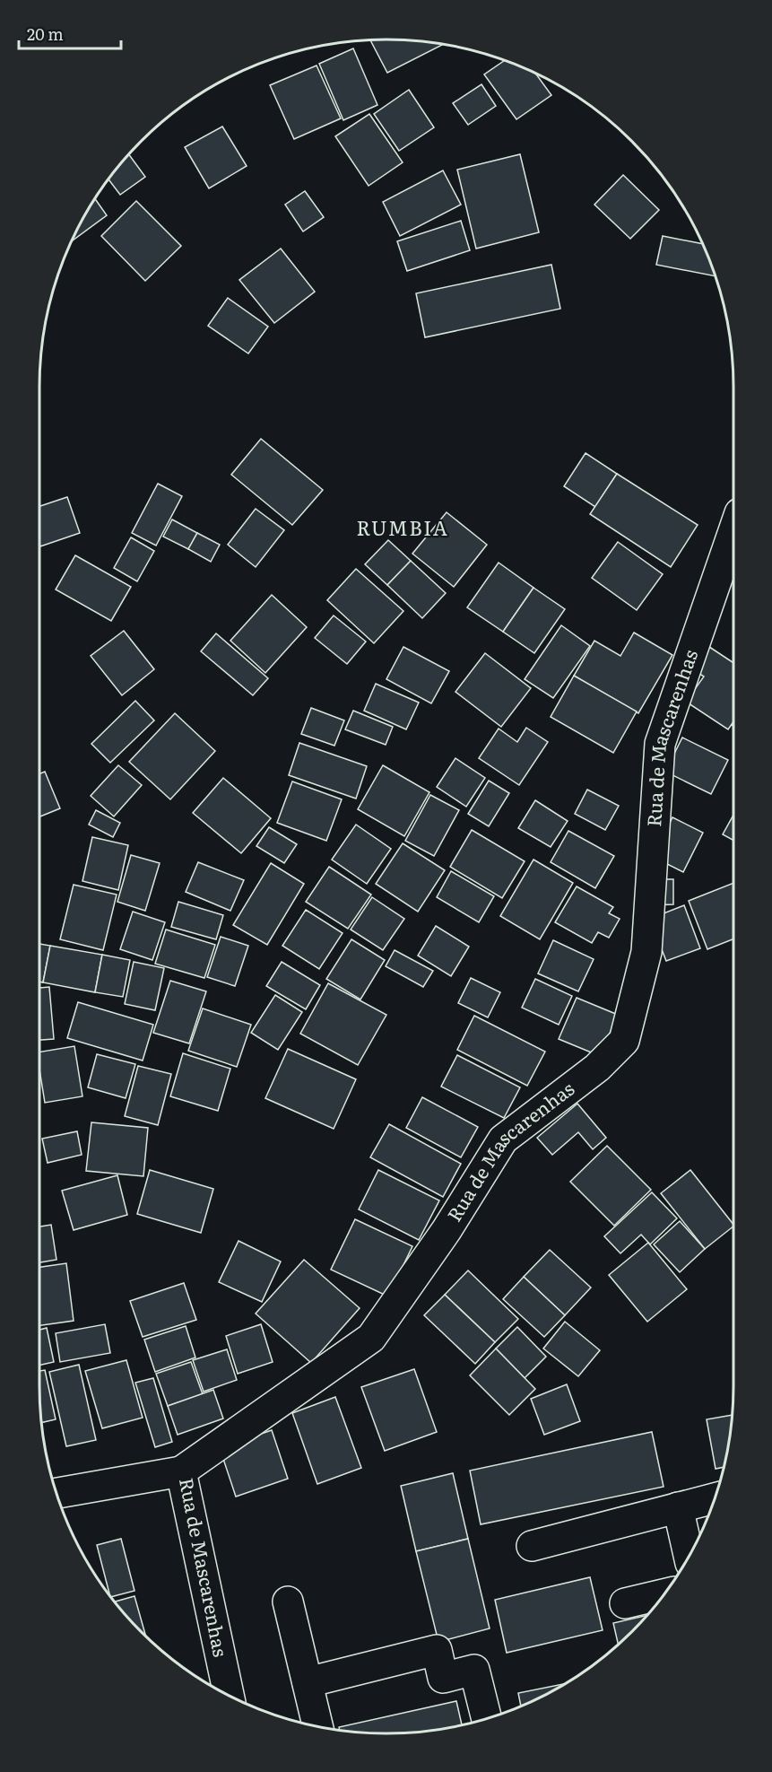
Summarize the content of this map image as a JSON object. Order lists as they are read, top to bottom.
{
  "streets": {
    "street": ["Rua de Mascarenhas"]
  },
  "districts": ["RUMBIA"],
  "scale_bar": "20 m"
}
